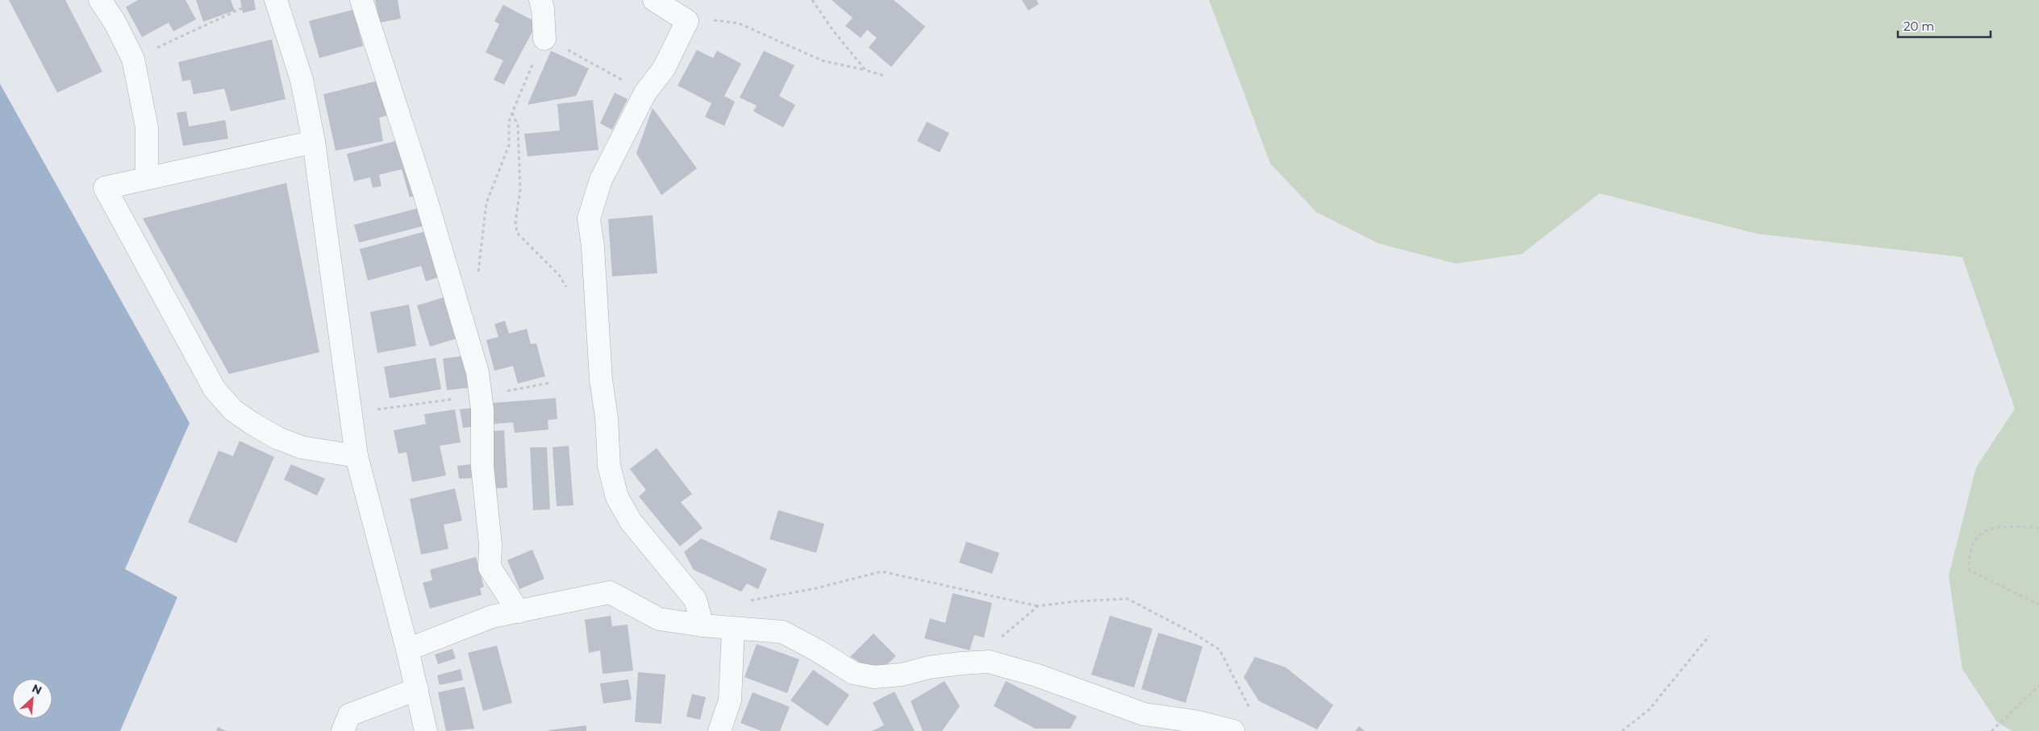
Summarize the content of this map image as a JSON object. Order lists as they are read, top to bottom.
{
  "scale_bar": "20 m",
  "north": "top right"
}
